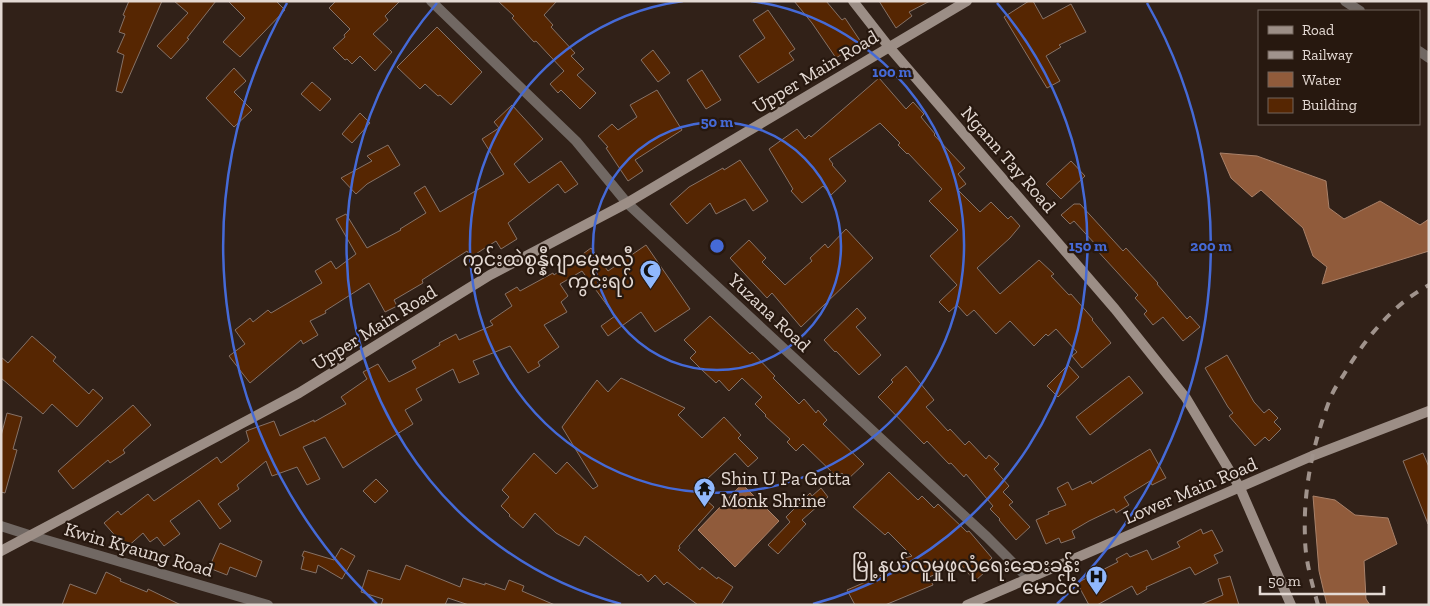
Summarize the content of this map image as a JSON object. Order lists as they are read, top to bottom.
{
  "streets": {
    "main road": ["Upper Main Road", "Ngann Tay Road", "Lower Main Road"],
    "street": ["Yuzana Road", "Kwin Kyaung Road"]
  },
  "crossings": [
    ["Upper Main Road", "Ngann Tay Road"],
    ["Upper Main Road", "Yuzana Road"],
    ["Upper Main Road", "Kwin Kyaung Road"],
    ["Ngann Tay Road", "Lower Main Road"],
    ["Yuzana Road", "Lower Main Road"]
  ],
  "places": {
    "mosque": ["ကွင်းထဲစွန္နီဂျာမေဗလီ ကွင်းရပ်"],
    "temple": ["Shin U Pa Gotta Monk Shrine"],
    "hospital": ["မြို့နယ်လူမှုဖူလုံရေးဆေးခန်း မောင်ငံ"]
  },
  "legend": [
    "Road",
    "Railway",
    "Water",
    "Building"
  ],
  "scale_bar": "50 m",
  "rings": [
    "100 m",
    "50 m",
    "150 m",
    "200 m"
  ]
}
